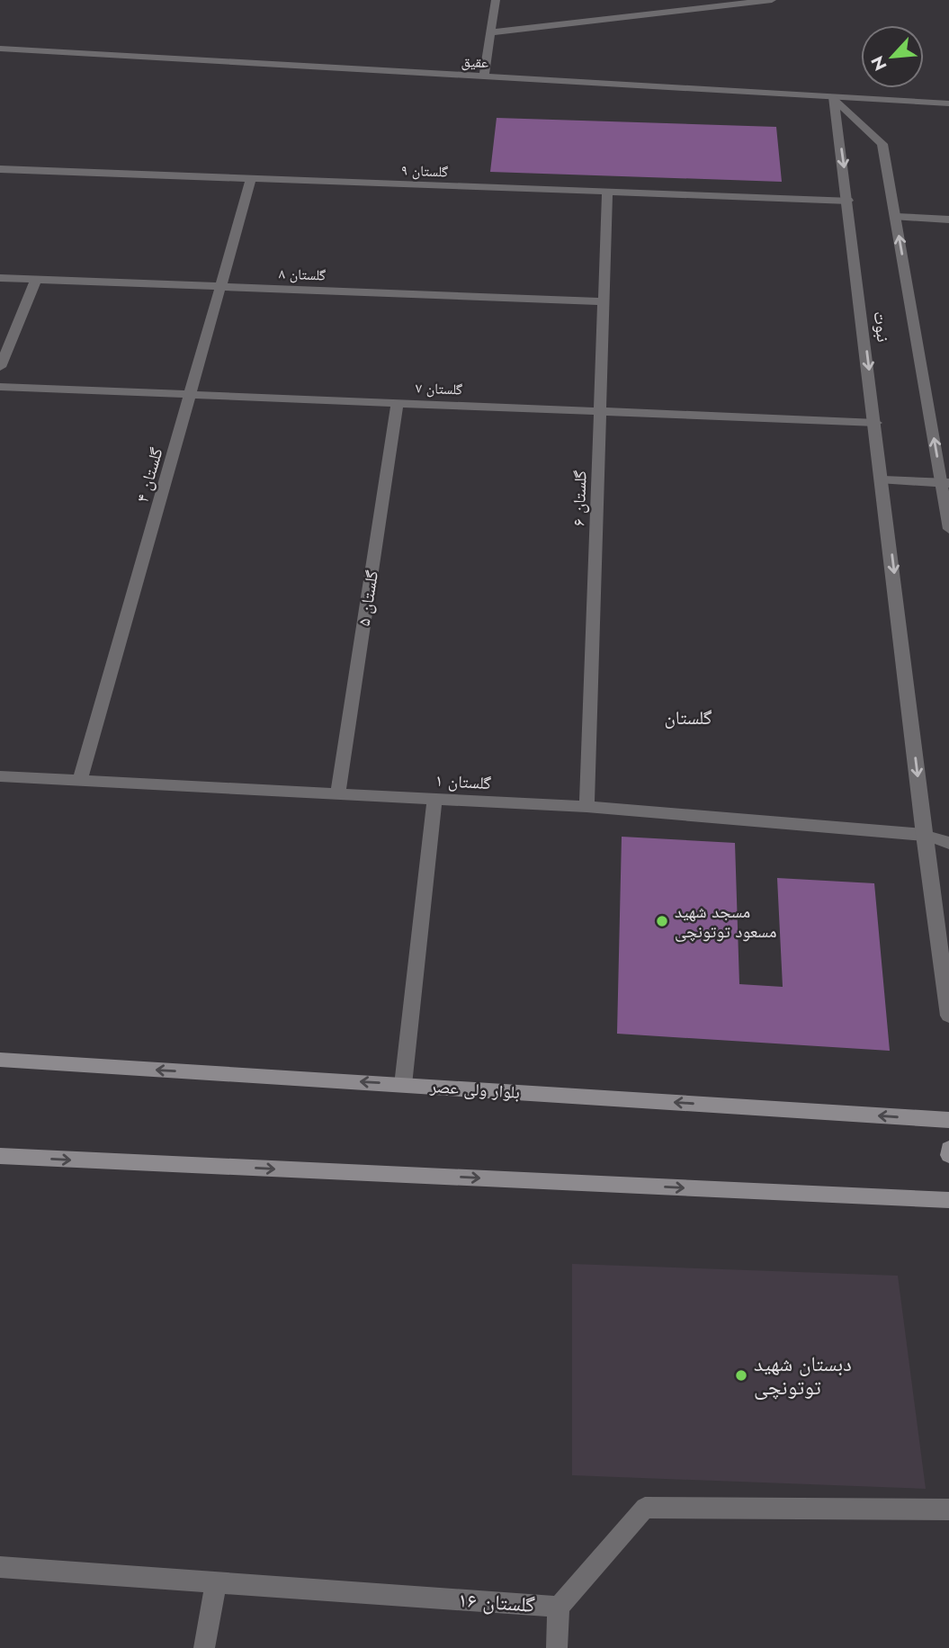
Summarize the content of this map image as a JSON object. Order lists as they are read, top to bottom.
{
  "streets": {
    "main road": ["بلوار ولی عصر"],
    "street": [
      "عقیق",
      "گلستان ۹",
      "گلستان ۸",
      "نبوت",
      "گلستان ۷",
      "گلستان ۴",
      "گلستان ۶",
      "گلستان ۵",
      "گلستان ۱",
      "گلستان ۱۶"
    ]
  },
  "crossings": [
    ["عقیق", "نبوت"],
    ["گلستان ۹", "نبوت"],
    ["گلستان ۹", "گلستان ۴"],
    ["گلستان ۹", "گلستان ۶"],
    ["گلستان ۸", "گلستان ۴"],
    ["گلستان ۸", "گلستان ۶"],
    ["نبوت", "گلستان ۷"],
    ["نبوت", "گلستان ۱"],
    ["گلستان ۷", "گلستان ۴"],
    ["گلستان ۷", "گلستان ۶"],
    ["گلستان ۷", "گلستان ۵"],
    ["گلستان ۴", "گلستان ۱"],
    ["گلستان ۶", "گلستان ۱"],
    ["گلستان ۵", "گلستان ۱"]
  ],
  "districts": ["گلستان"],
  "places": ["مسجد شهید مسعود توتونچی", "دبستان شهید توتونچی"],
  "north": "bottom left"
}
